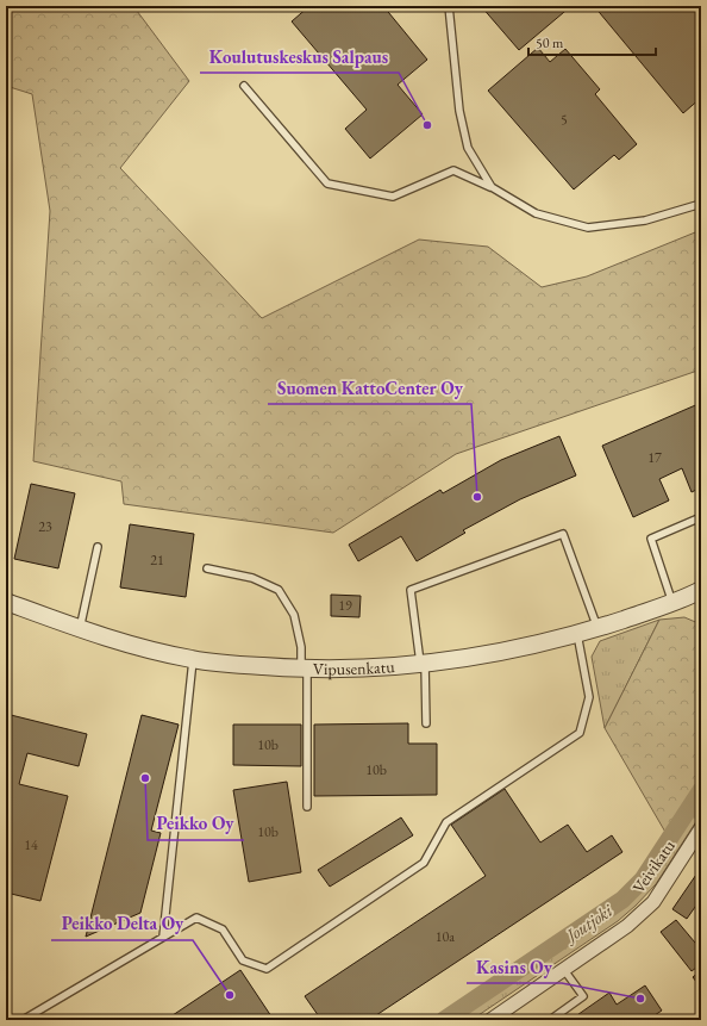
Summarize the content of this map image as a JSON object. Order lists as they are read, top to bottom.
{
  "streets": {
    "street": ["Vipusenkatu", "Veivikatu"]
  },
  "water": ["Joutjoki"],
  "places": [
    "Koulutuskeskus Salpaus",
    "Suomen KattoCenter Oy",
    "Peikko Oy",
    "Peikko Delta Oy",
    "Kasins Oy"
  ],
  "house_numbers": [
    "5",
    "17",
    "23",
    "21",
    "19",
    "10b",
    "10b",
    "10b",
    "14",
    "10a"
  ],
  "scale_bar": "50 m"
}
